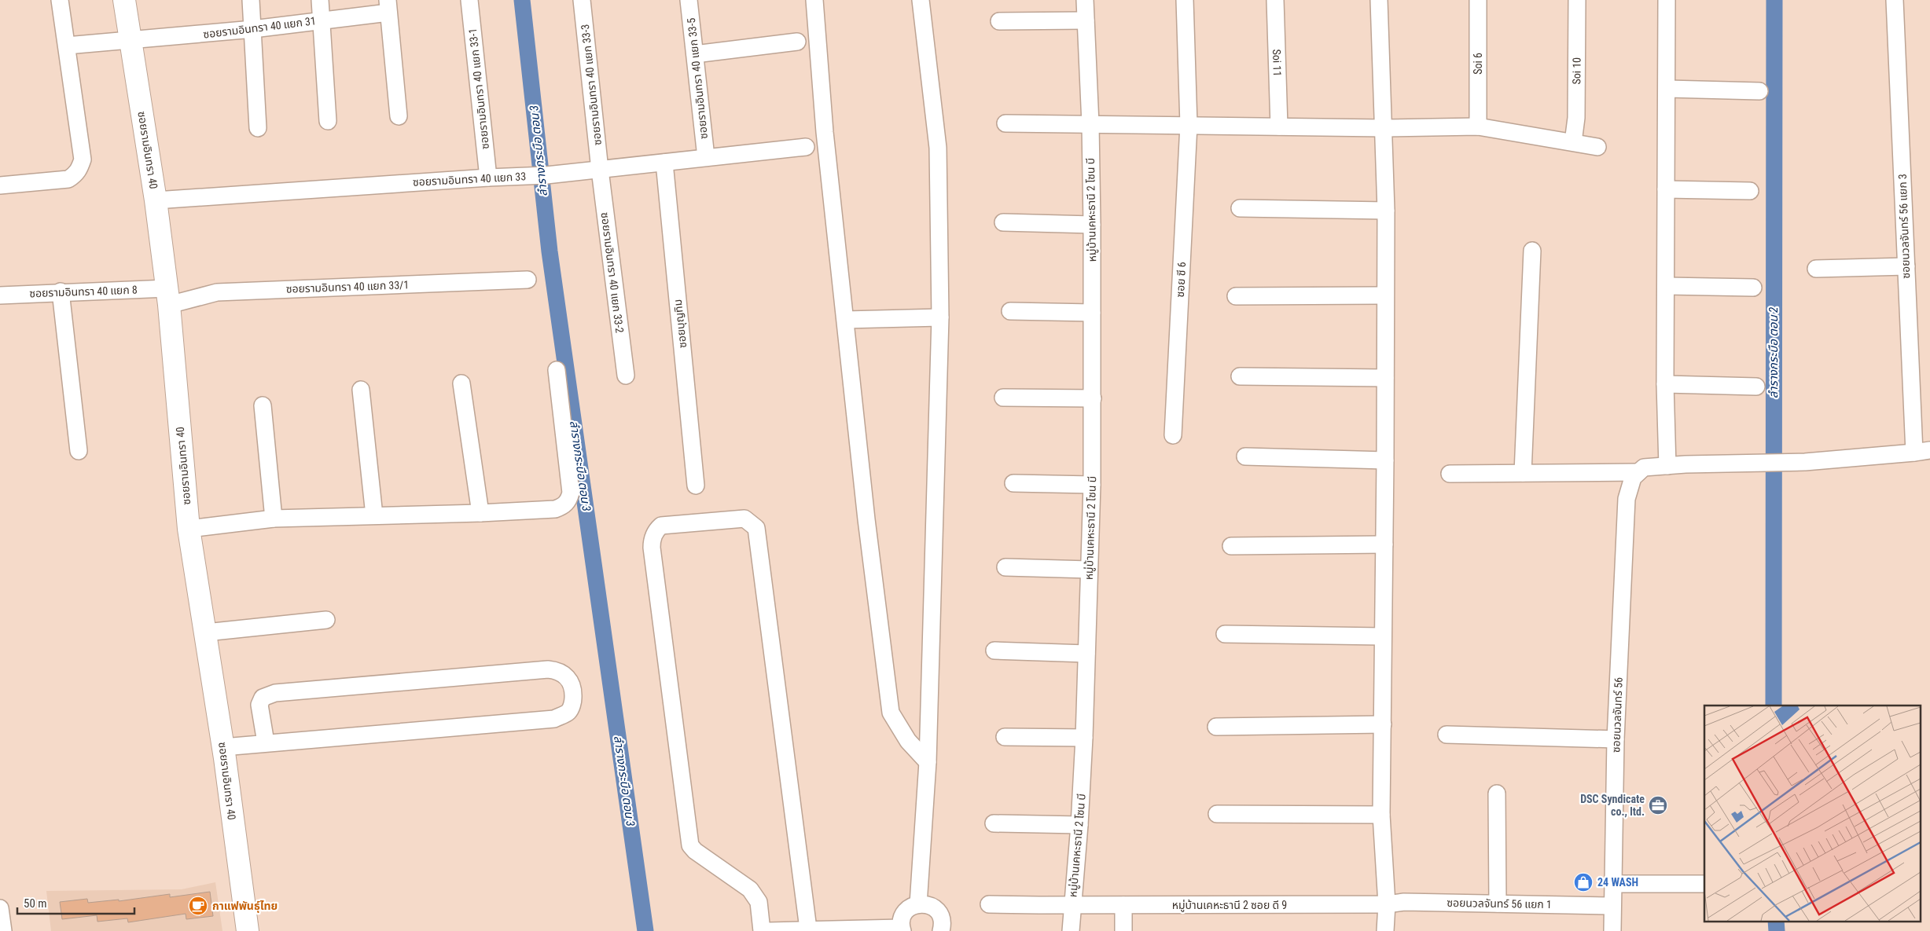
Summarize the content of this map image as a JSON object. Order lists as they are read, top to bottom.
{
  "streets": {
    "street": [
      "ซอยรามอินทรา 40 แยก 31",
      "Soi 11",
      "Soi 6",
      "Soi 10",
      "ซอยรามอินทรา 40 แยก 33-5",
      "ซอยรามอินทรา 40 แยก 33-3",
      "ซอยรามอินทรา 40 แยก 33-1",
      "ซอยรามอินทรา 40",
      "ซอยรามอินทรา 40 แยก 33",
      "หมู่บ้านเคหะธานี 2 โซน บี",
      "ซอยนวลจันทร์ 56 แยก 3",
      "ซอยรามอินทรา 40 แยก 33-2",
      "ซอย ซี 6",
      "ซอยรามอินทรา 40 แยก 33/1",
      "ซอยรามอินทรา 40 แยก 8",
      "ซอยบุญทิม",
      "ซอยนวลจันทร์ 56",
      "ซอยนวลจันทร์ 56 แยก 1",
      "หมู่บ้านเคหะธานี 2 ซอย ดี 9"
    ]
  },
  "crossings": [
    ["ซอยรามอินทรา 40 แยก 31", "ซอยรามอินทรา 40"],
    ["ซอยรามอินทรา 40 แยก 33-5", "ซอยรามอินทรา 40 แยก 33"],
    ["ซอยรามอินทรา 40 แยก 33-3", "ซอยรามอินทรา 40 แยก 33"],
    ["ซอยรามอินทรา 40 แยก 33-3", "ซอยรามอินทรา 40 แยก 33-2"],
    ["ซอยรามอินทรา 40 แยก 33-1", "ซอยรามอินทรา 40 แยก 33"],
    ["ซอยรามอินทรา 40", "ซอยรามอินทรา 40 แยก 33"],
    ["ซอยรามอินทรา 40", "ซอยรามอินทรา 40 แยก 33/1"],
    ["ซอยรามอินทรา 40", "ซอยรามอินทรา 40 แยก 8"],
    ["ซอยรามอินทรา 40 แยก 33", "ซอยรามอินทรา 40 แยก 33-2"],
    ["ซอยรามอินทรา 40 แยก 33", "ซอยบุญทิม"],
    ["หมู่บ้านเคหะธานี 2 โซน บี", "หมู่บ้านเคหะธานี 2 ซอย ดี 9"],
    ["ซอยรามอินทรา 40 แยก 33/1", "ซอยรามอินทรา 40 แยก 8"],
    ["ซอยนวลจันทร์ 56", "ซอยนวลจันทร์ 56 แยก 1"],
    ["ซอยนวลจันทร์ 56 แยก 1", "หมู่บ้านเคหะธานี 2 ซอย ดี 9"]
  ],
  "water": ["ลำรางกระบือ ตอน 3", "ลำรางกระบือ ตอน 2"],
  "places": {
    "office": ["DSC Syndicate co., ltd."],
    "shop": ["24 WASH"],
    "cafe": ["กาแฟพันธุ์ไทย"]
  },
  "scale_bar": "50 m"
}
